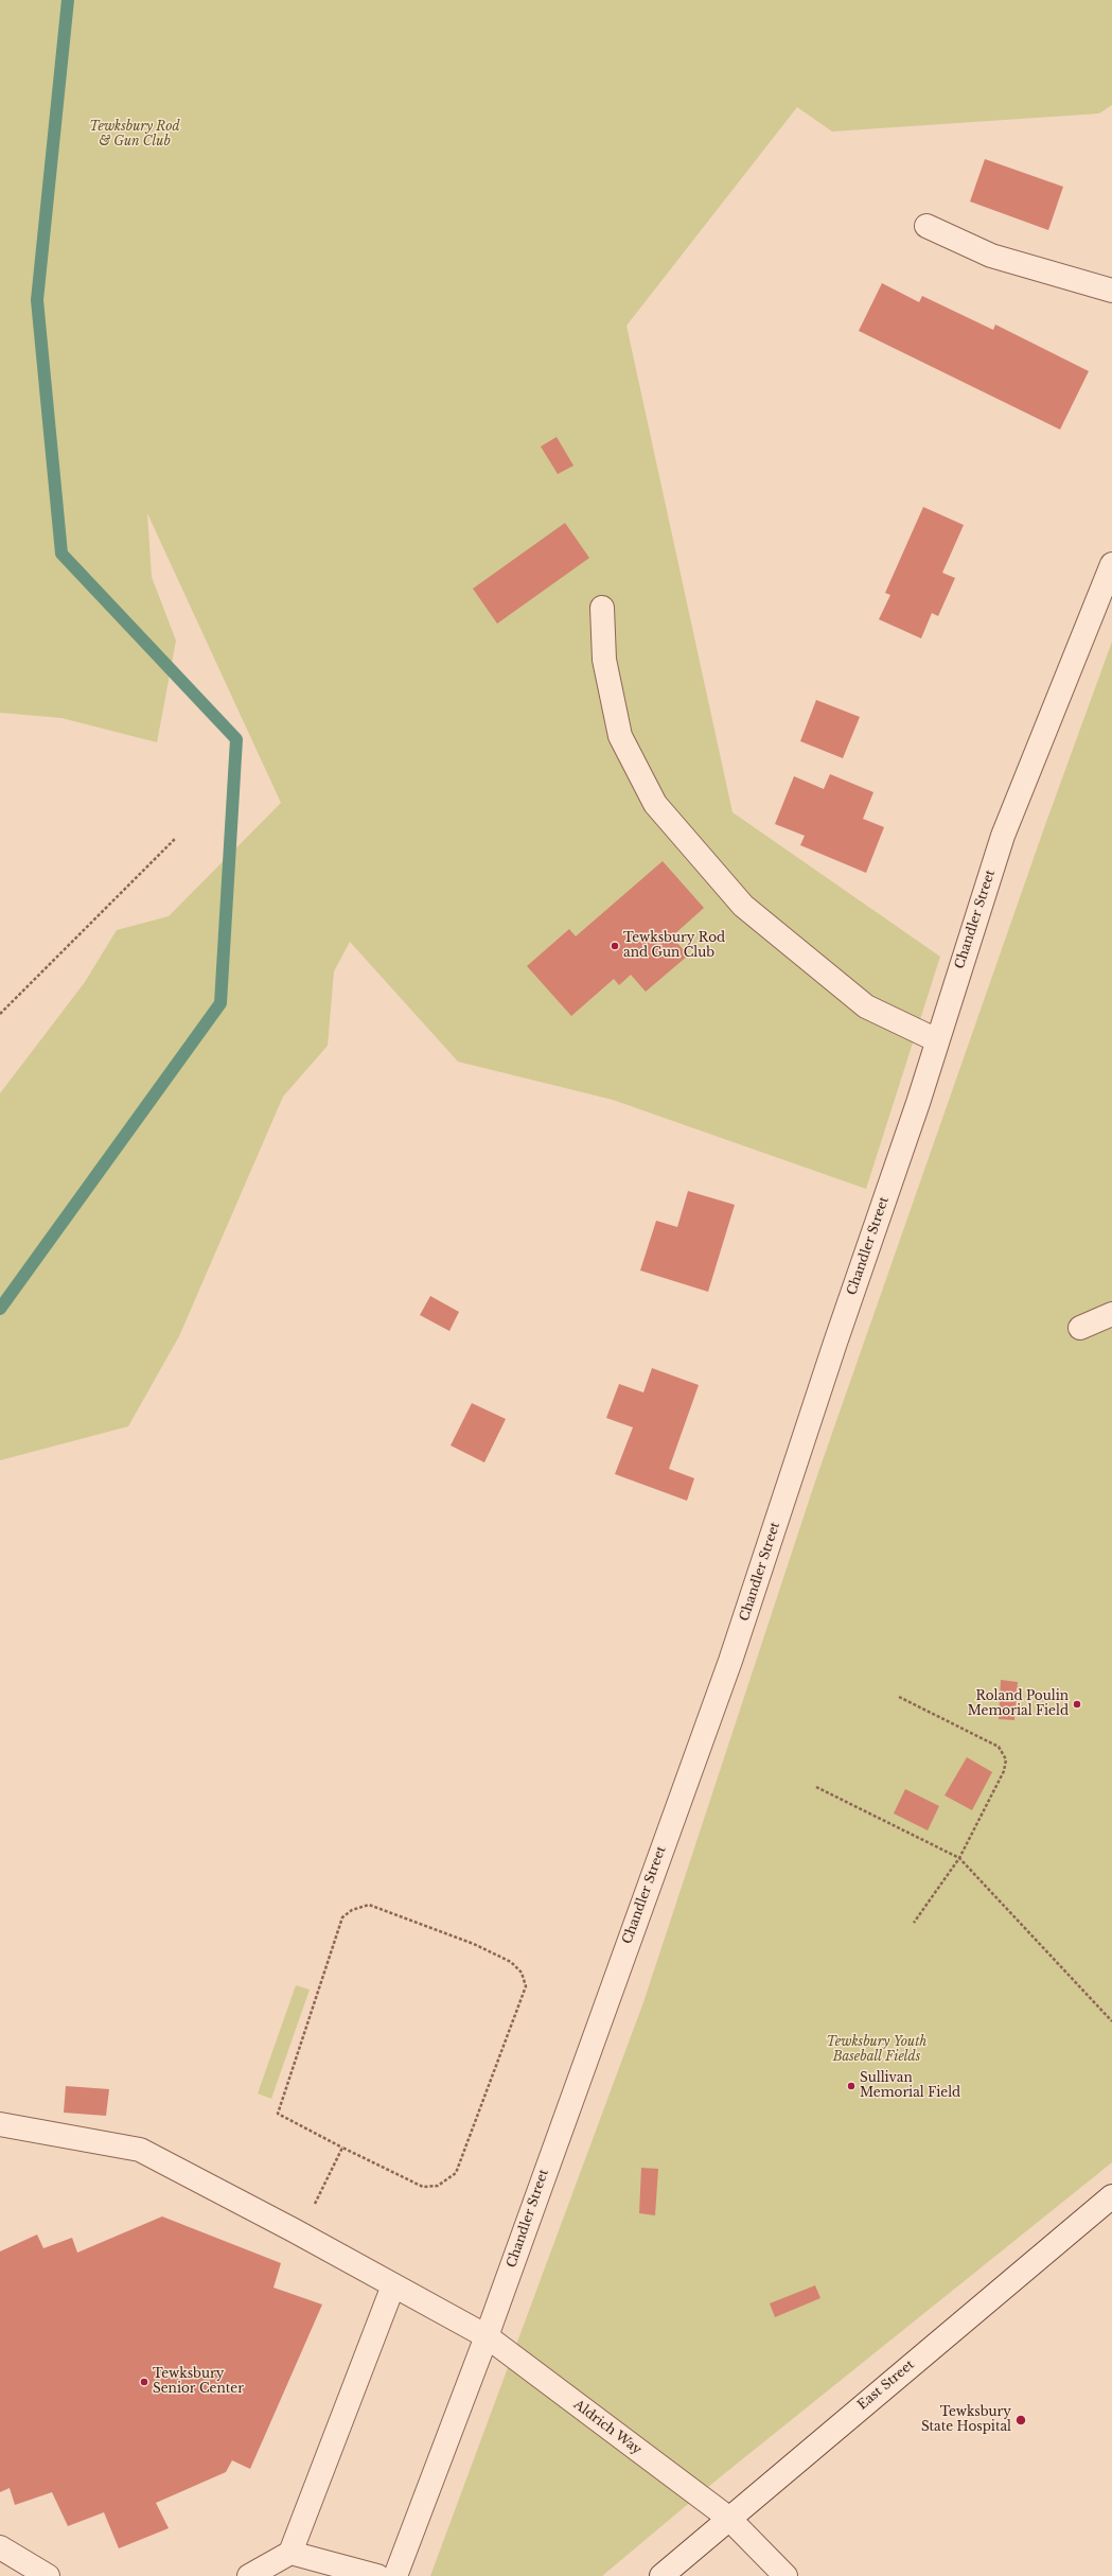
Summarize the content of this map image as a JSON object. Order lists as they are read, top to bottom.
{
  "streets": {
    "street": ["Chandler Street", "East Street", "Aldrich Way"]
  },
  "crossings": [
    ["Chandler Street", "Aldrich Way"],
    ["East Street", "Aldrich Way"]
  ],
  "parks": ["Tewksbury Rod & Gun Club", "Tewksbury Youth Baseball Fields"],
  "places": [
    "Tewksbury Rod and Gun Club",
    "Roland Poulin Memorial Field",
    "Sullivan Memorial Field",
    "Tewksbury Senior Center",
    "Tewksbury State Hospital"
  ]
}
